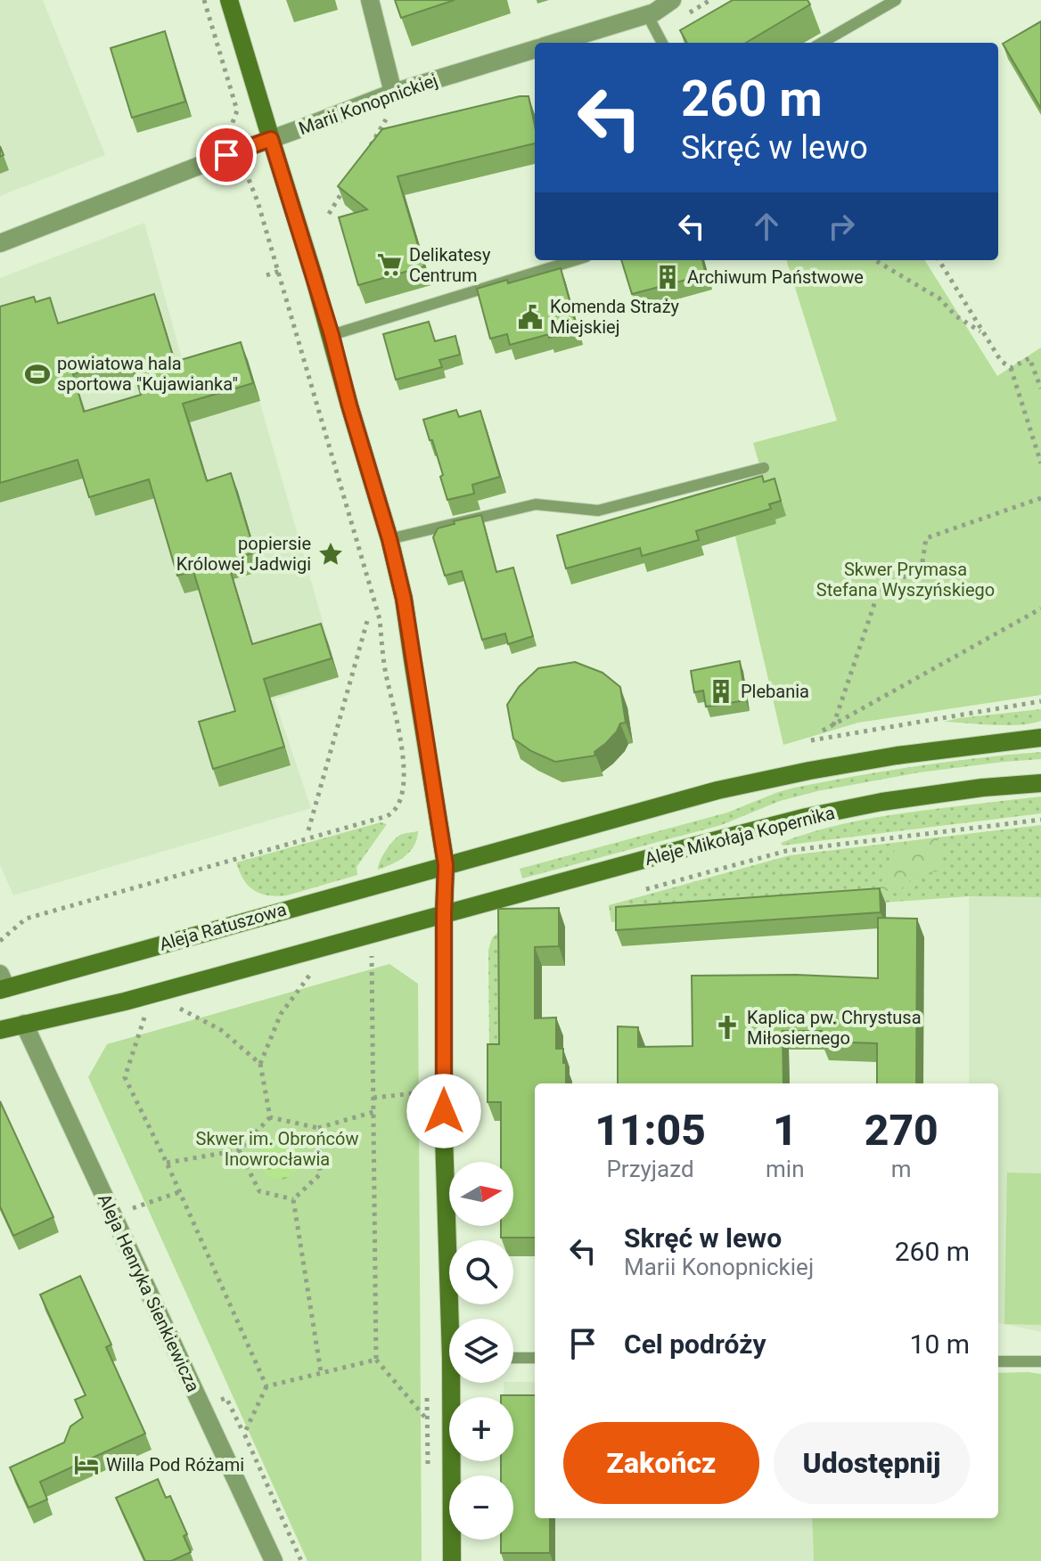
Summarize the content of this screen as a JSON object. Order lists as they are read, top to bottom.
{
  "streets": {
    "street": [
      "Marii Konopnickiej",
      "Aleje Mikołaja Kopernika",
      "Aleja Ratuszowa",
      "Aleja Henryka Sienkiewicza"
    ]
  },
  "parks": ["Skwer Prymasa Stefana Wyszyńskiego", "Skwer im. Obrońców Inowrocławia"],
  "places": {
    "supermarket": ["Delikatesy Centrum"],
    "building": ["Archiwum Państwowe", "Plebania"],
    "public building": ["Komenda Straży Miejskiej"],
    "sports": ["powiatowa hala sportowa \"Kujawianka\""],
    "place": ["popiersie Królowej Jadwigi"],
    "church": ["Kaplica pw. Chrystusa Miłosiernego"],
    "hotel": ["Willa Pod Różami"]
  },
  "north": "right",
  "page": {
    "turn": ["260 m", "Skręć w lewo"],
    "eta": [
      "11:05",
      "Przyjazd",
      "1",
      "min",
      "270",
      "m"
    ],
    "map_buttons": ["+", "−"],
    "list": [
      {
        "name": "Skręć w lewo",
        "note": "Marii Konopnickiej",
        "value": "260 m"
      },
      {
        "name": "Cel podróży",
        "value": "10 m"
      }
    ],
    "buttons": ["Zakończ", "Udostępnij"]
  }
}
